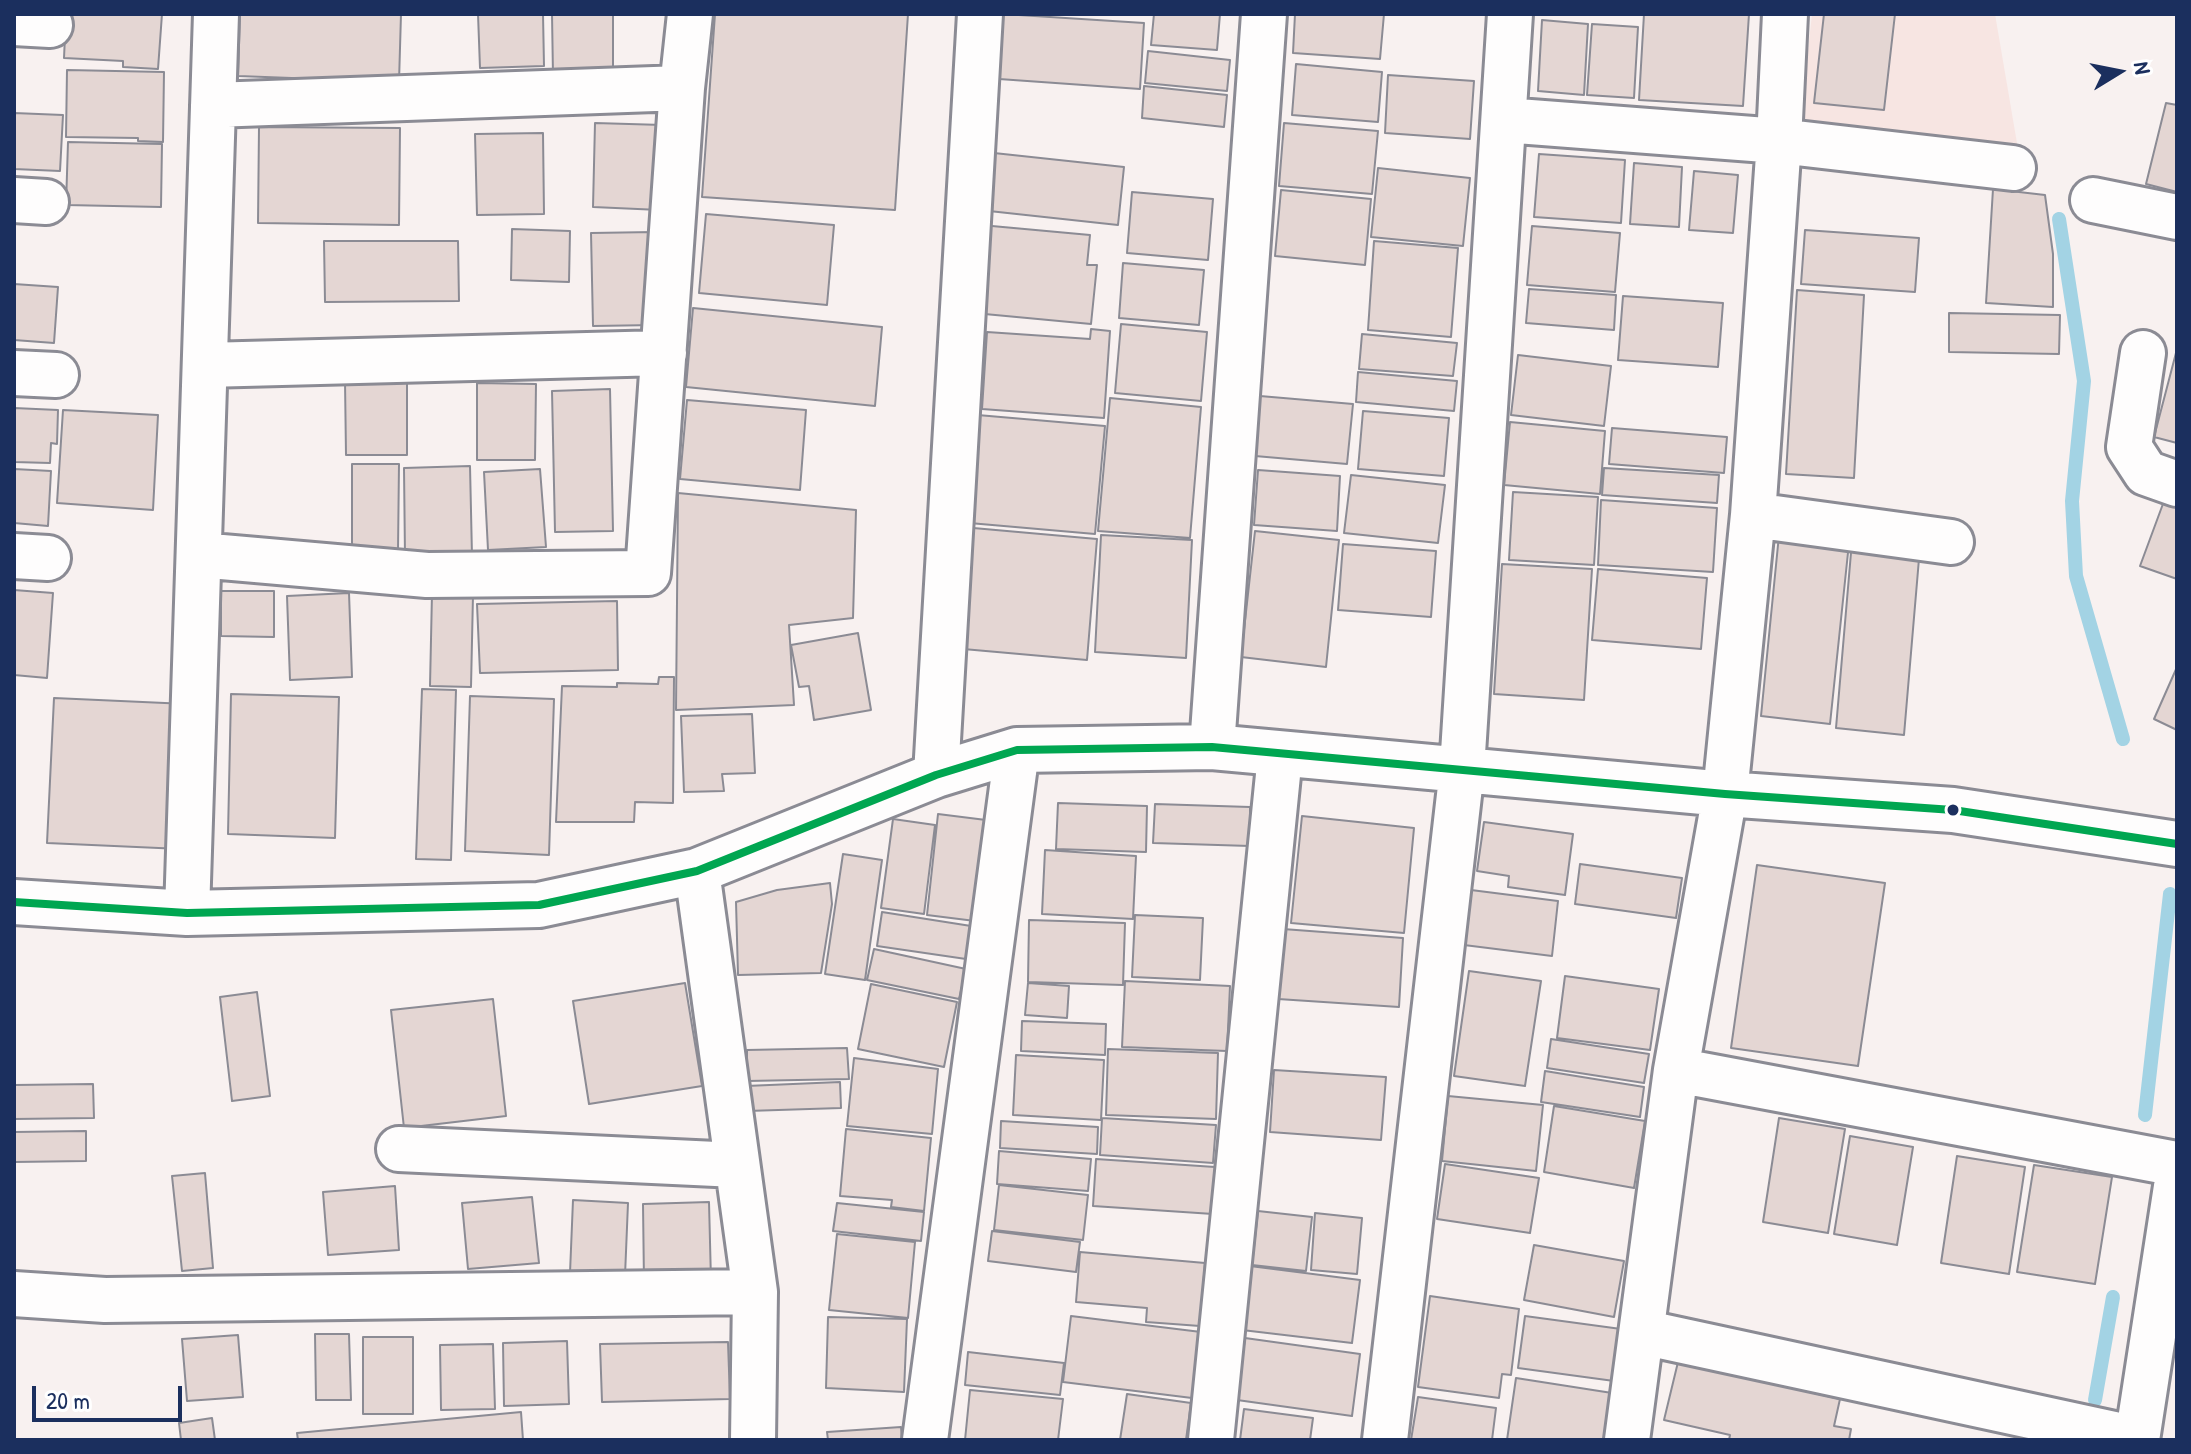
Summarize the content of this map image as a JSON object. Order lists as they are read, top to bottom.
{
  "scale_bar": "20 m",
  "north": "right"
}
